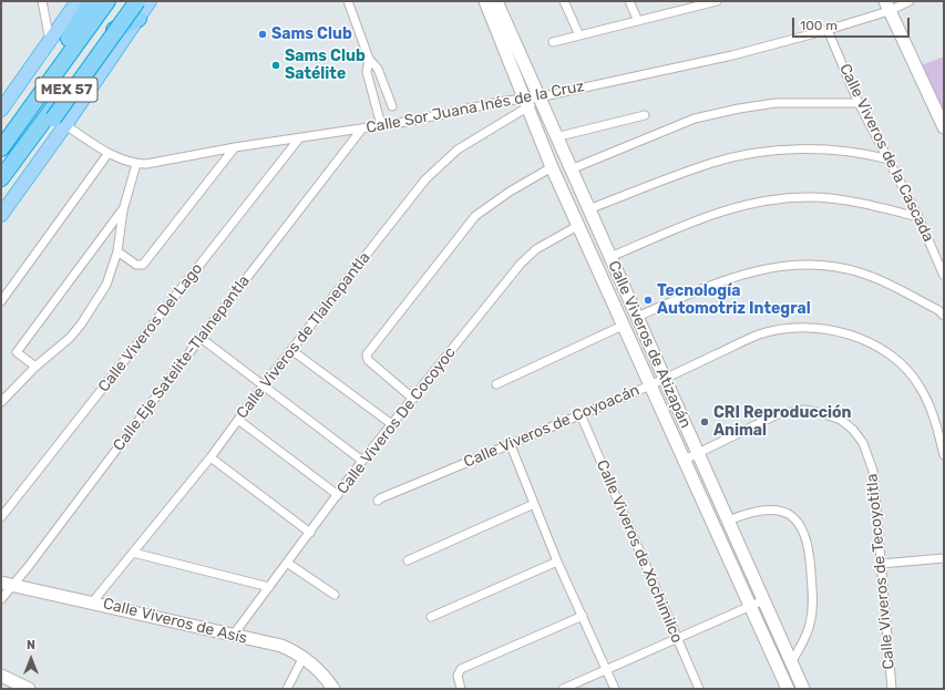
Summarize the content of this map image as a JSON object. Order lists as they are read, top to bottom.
{
  "streets": {
    "highway": ["MEX 57"],
    "main road": ["Calle Viveros de Atizapán", "Calle Viveros de Asís"],
    "street": [
      "Calle Sor Juana Inés de la Cruz",
      "Calle Viveros de la Cascada",
      "Calle Viveros Del Lago",
      "Calle Viveros de Tlalnepantla",
      "Calle Eje Satelite-Tlalnepantla",
      "Calle Viveros De Cocoyoc",
      "Calle Viveros de Coyoacán",
      "Calle Viveros de Xochimilco",
      "Calle Viveros de Tecoyotitla"
    ]
  },
  "crossings": [
    ["Calle Sor Juana Inés de la Cruz", "Calle Viveros de la Cascada"],
    ["Calle Sor Juana Inés de la Cruz", "Calle Viveros Del Lago"],
    ["Calle Sor Juana Inés de la Cruz", "Calle Viveros de Tlalnepantla"],
    ["Calle Sor Juana Inés de la Cruz", "Calle Viveros de Atizapán"],
    ["Calle Sor Juana Inés de la Cruz", "Calle Eje Satelite-Tlalnepantla"],
    ["Calle Viveros de Tlalnepantla", "Calle Viveros de Atizapán"],
    ["Calle Viveros de Tlalnepantla", "Calle Viveros de Asís"],
    ["Calle Viveros de Atizapán", "Calle Viveros De Cocoyoc"],
    ["Calle Viveros de Atizapán", "Calle Viveros de Coyoacán"],
    ["Calle Viveros de Atizapán", "Calle Viveros de Tecoyotitla"],
    ["Calle Eje Satelite-Tlalnepantla", "Calle Viveros de Asís"],
    ["Calle Viveros De Cocoyoc", "Calle Viveros de Asís"],
    ["Calle Viveros de Coyoacán", "Calle Viveros de Xochimilco"]
  ],
  "places": [
    "Sams Club",
    "Sams Club Satélite",
    "Tecnología Automotriz Integral",
    "CRI Reproducción Animal"
  ],
  "scale_bar": "100 m",
  "north": "top"
}
